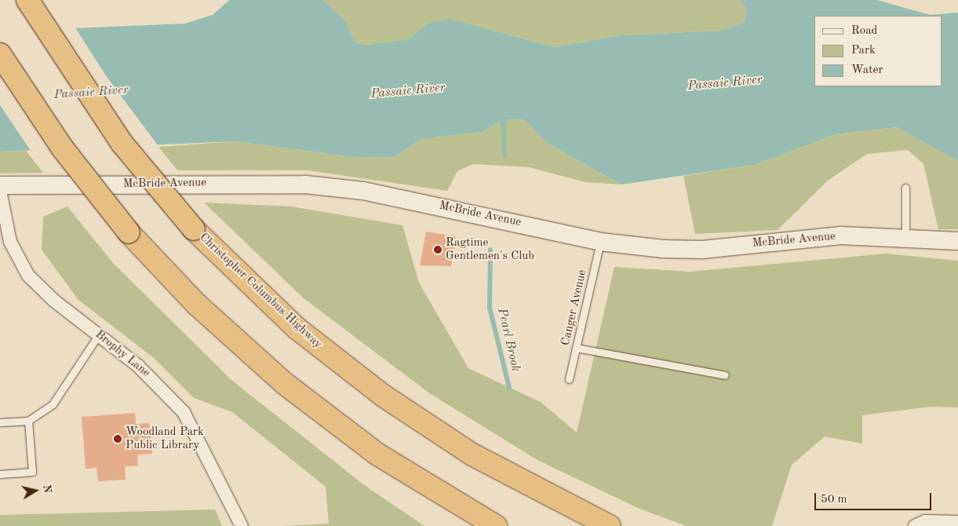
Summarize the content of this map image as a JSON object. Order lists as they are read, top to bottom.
{
  "streets": {
    "highway": ["Christopher Columbus Highway"],
    "main road": ["McBride Avenue"],
    "street": ["Brophy Lane"],
    "lane": ["Canger Avenue"]
  },
  "crossings": [
    ["McBride Avenue", "Canger Avenue"]
  ],
  "water": ["Passaic River", "Pearl Brook"],
  "places": ["Ragtime Gentlemen's Club", "Woodland Park Public Library"],
  "legend": ["Road", "Park", "Water"],
  "scale_bar": "50 m",
  "north": "right"
}
